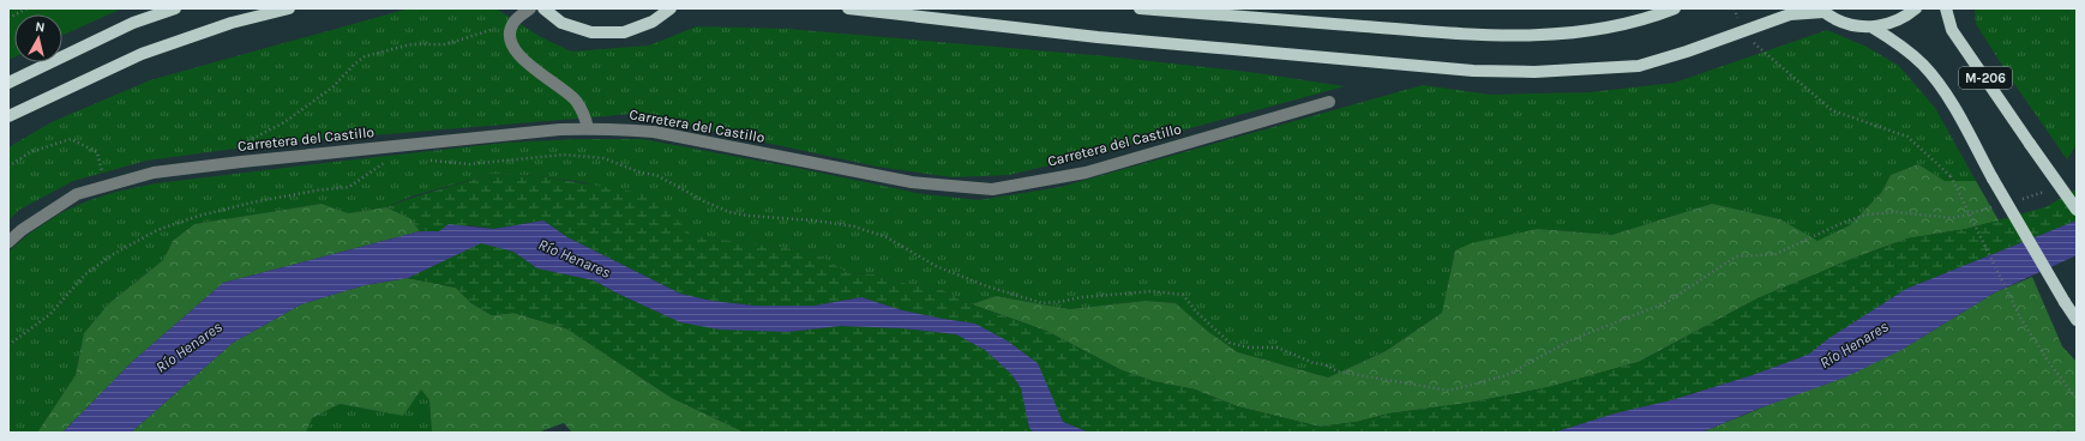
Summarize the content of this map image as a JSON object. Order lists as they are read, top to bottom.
{
  "streets": {
    "main road": ["M-206"],
    "street": ["Carretera del Castillo"]
  },
  "water": ["Río Henares"],
  "north": "top"
}
